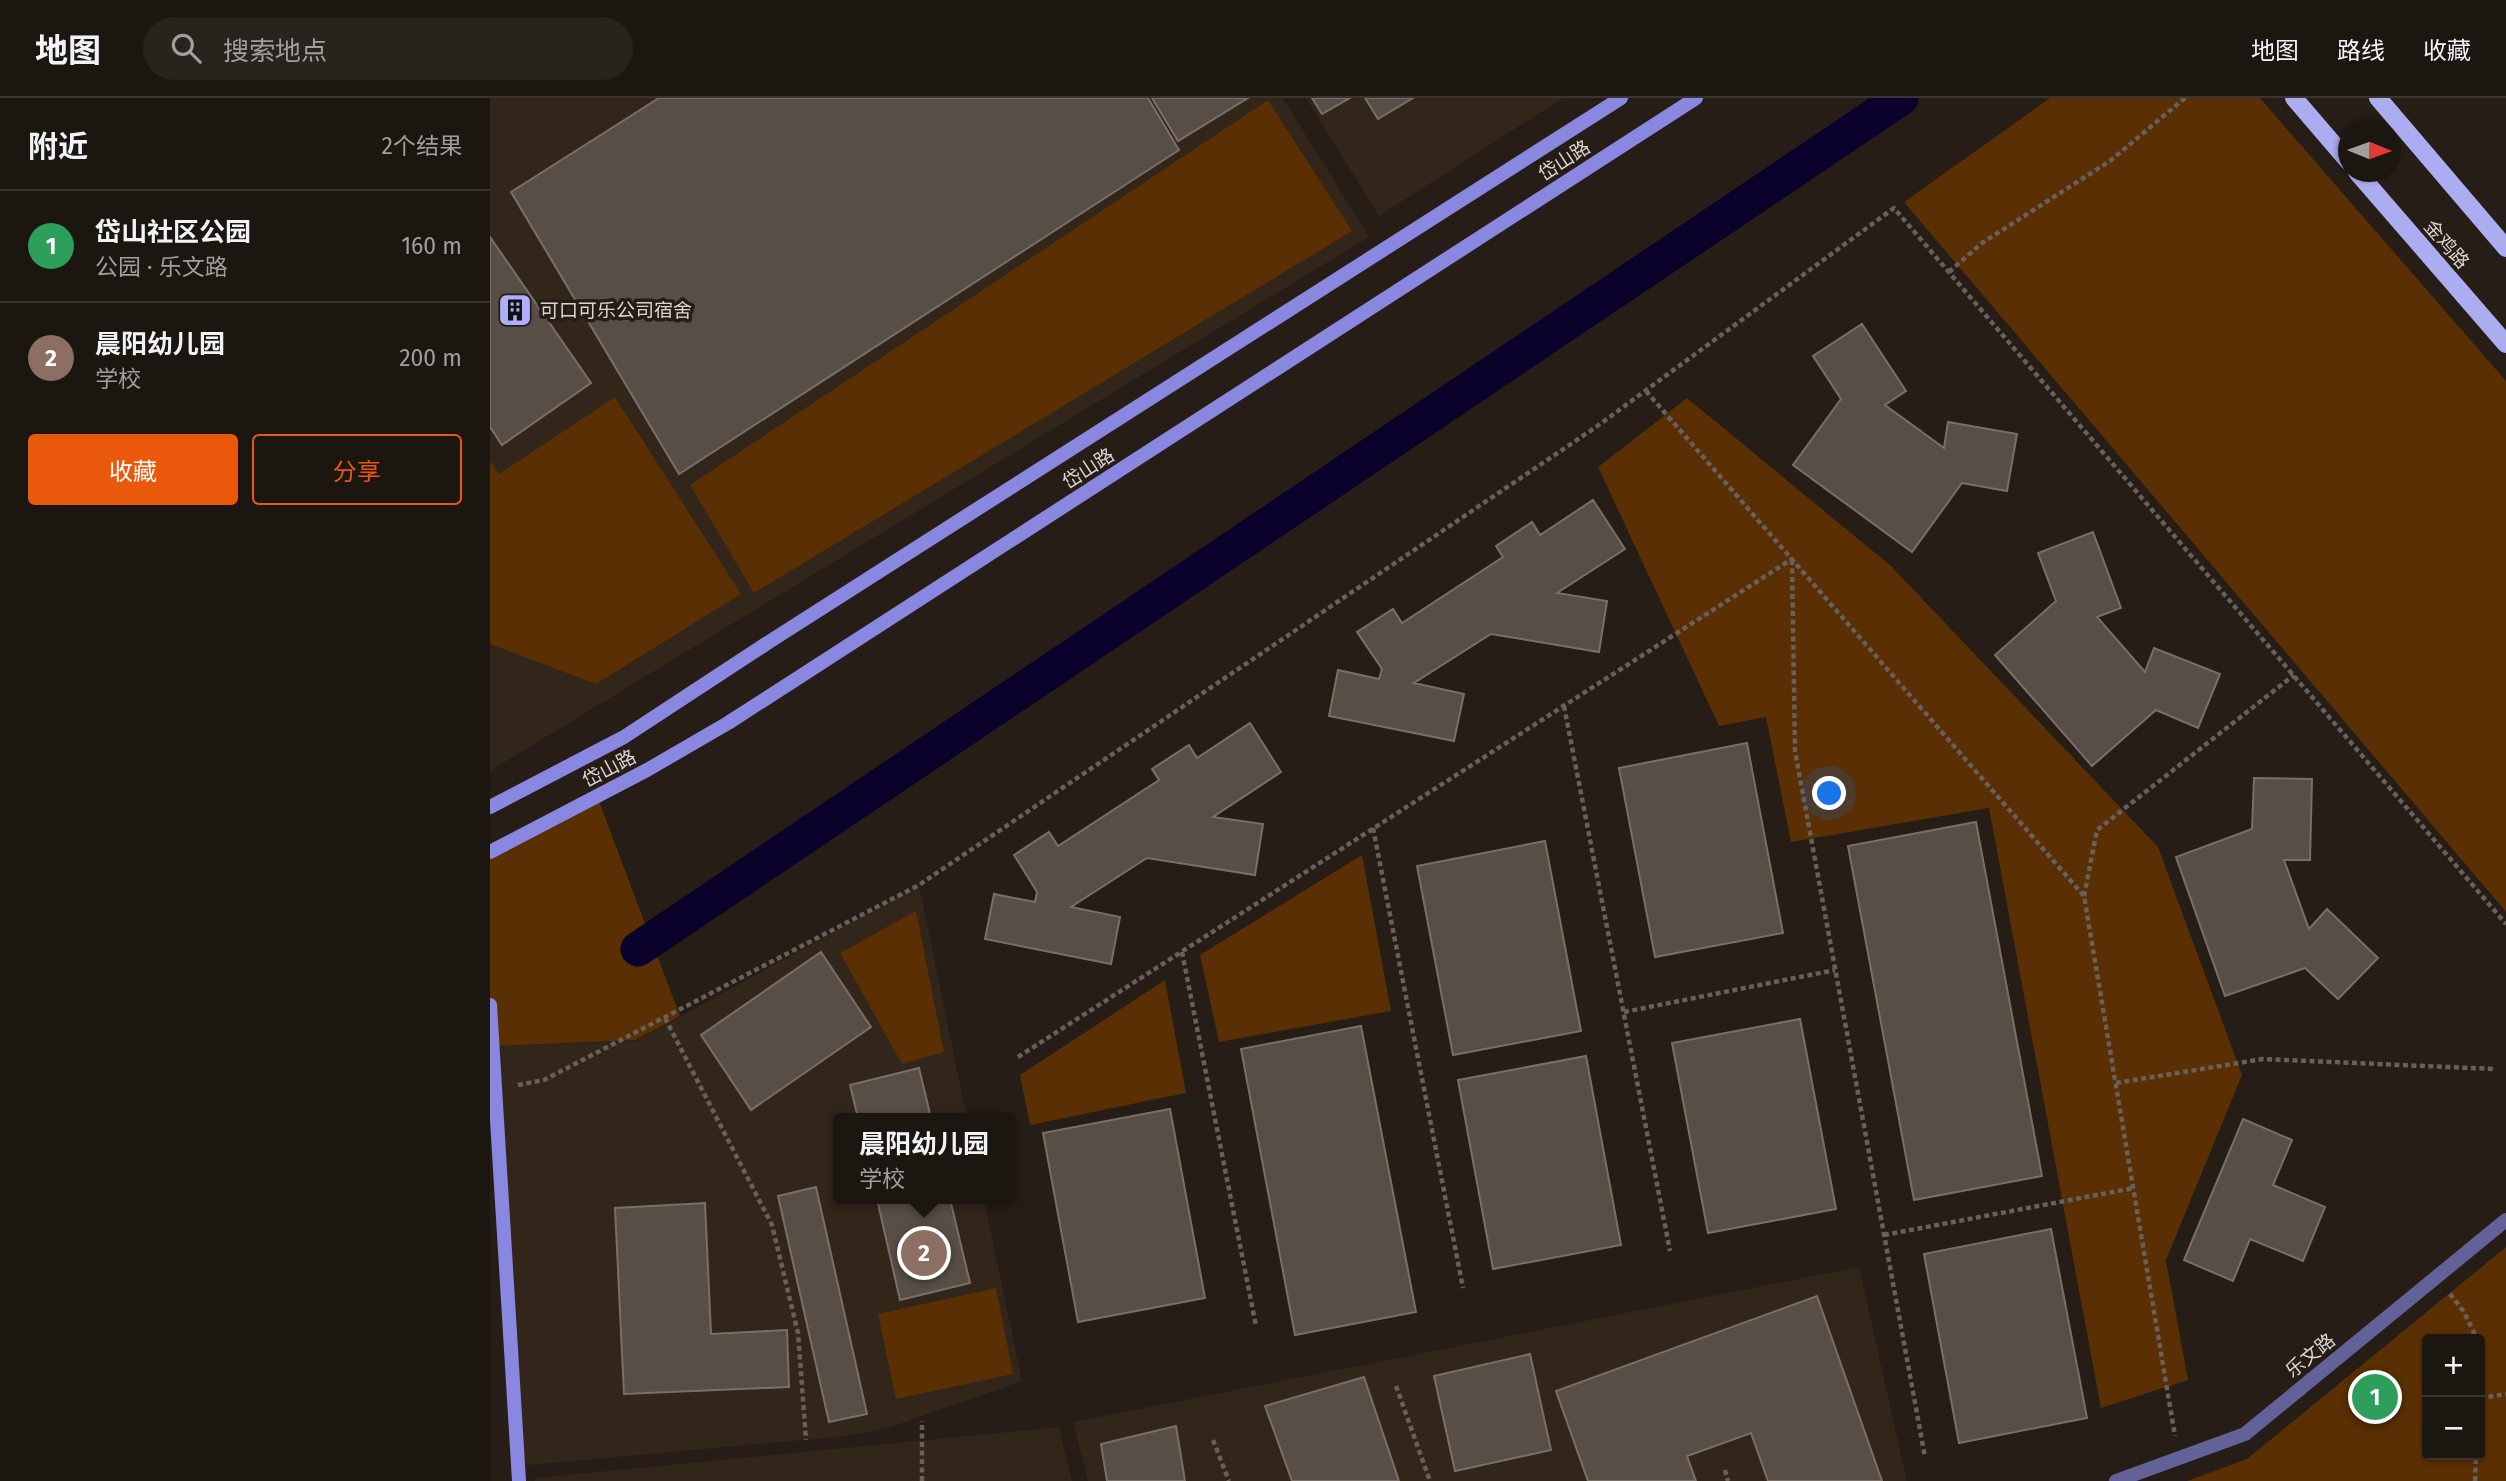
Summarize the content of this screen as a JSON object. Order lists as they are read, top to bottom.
{
  "streets": {
    "main road": ["金鸡路"],
    "street": ["岱山路", "乐文路"]
  },
  "places": {
    "building": ["可口可乐公司宿舍"]
  },
  "north": "right",
  "page": {
    "header": "地图",
    "search": "搜索地点",
    "nav": ["地图", "路线", "收藏"],
    "heading": ["附近", "2个结果"],
    "list": [
      {
        "mark": "1",
        "name": "岱山社区公园",
        "note": "公园 · 乐文路",
        "value": "160 m"
      },
      {
        "mark": "2",
        "name": "晨阳幼儿园",
        "note": "学校",
        "value": "200 m"
      }
    ],
    "buttons": ["收藏", "分享"],
    "popup": ["晨阳幼儿园", "学校"],
    "pins": ["2", "1"],
    "map_buttons": ["+", "−"]
  }
}
